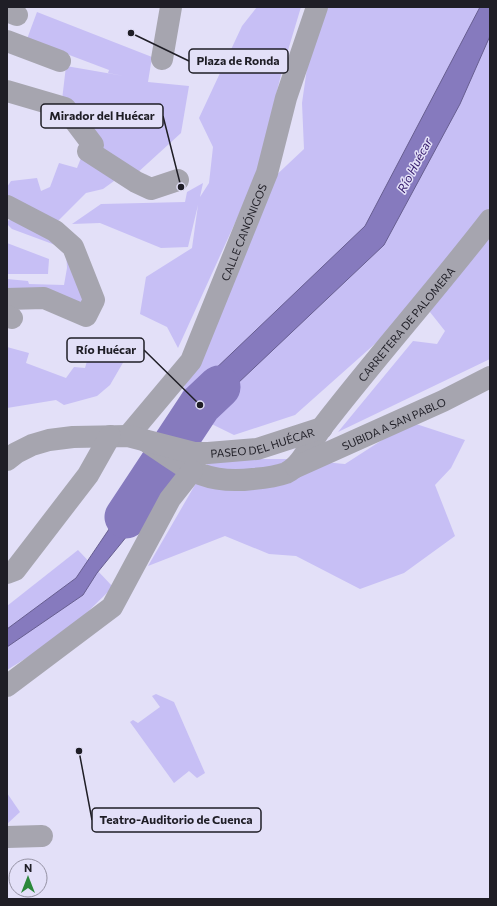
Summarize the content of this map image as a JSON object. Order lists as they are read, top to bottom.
{
  "streets": {
    "street": [
      "CALLE CANÓNIGOS",
      "CARRETERA DE PALOMERA",
      "SUBIDA A SAN PABLO",
      "PASEO DEL HUÉCAR"
    ]
  },
  "crossings": [
    ["CARRETERA DE PALOMERA", "PASEO DEL HUÉCAR"],
    ["SUBIDA A SAN PABLO", "PASEO DEL HUÉCAR"]
  ],
  "water": ["Río Huécar"],
  "places": [
    "Plaza de Ronda",
    "Mirador del Huécar",
    "Río Huécar",
    "Teatro-Auditorio de Cuenca"
  ],
  "north": "top"
}
